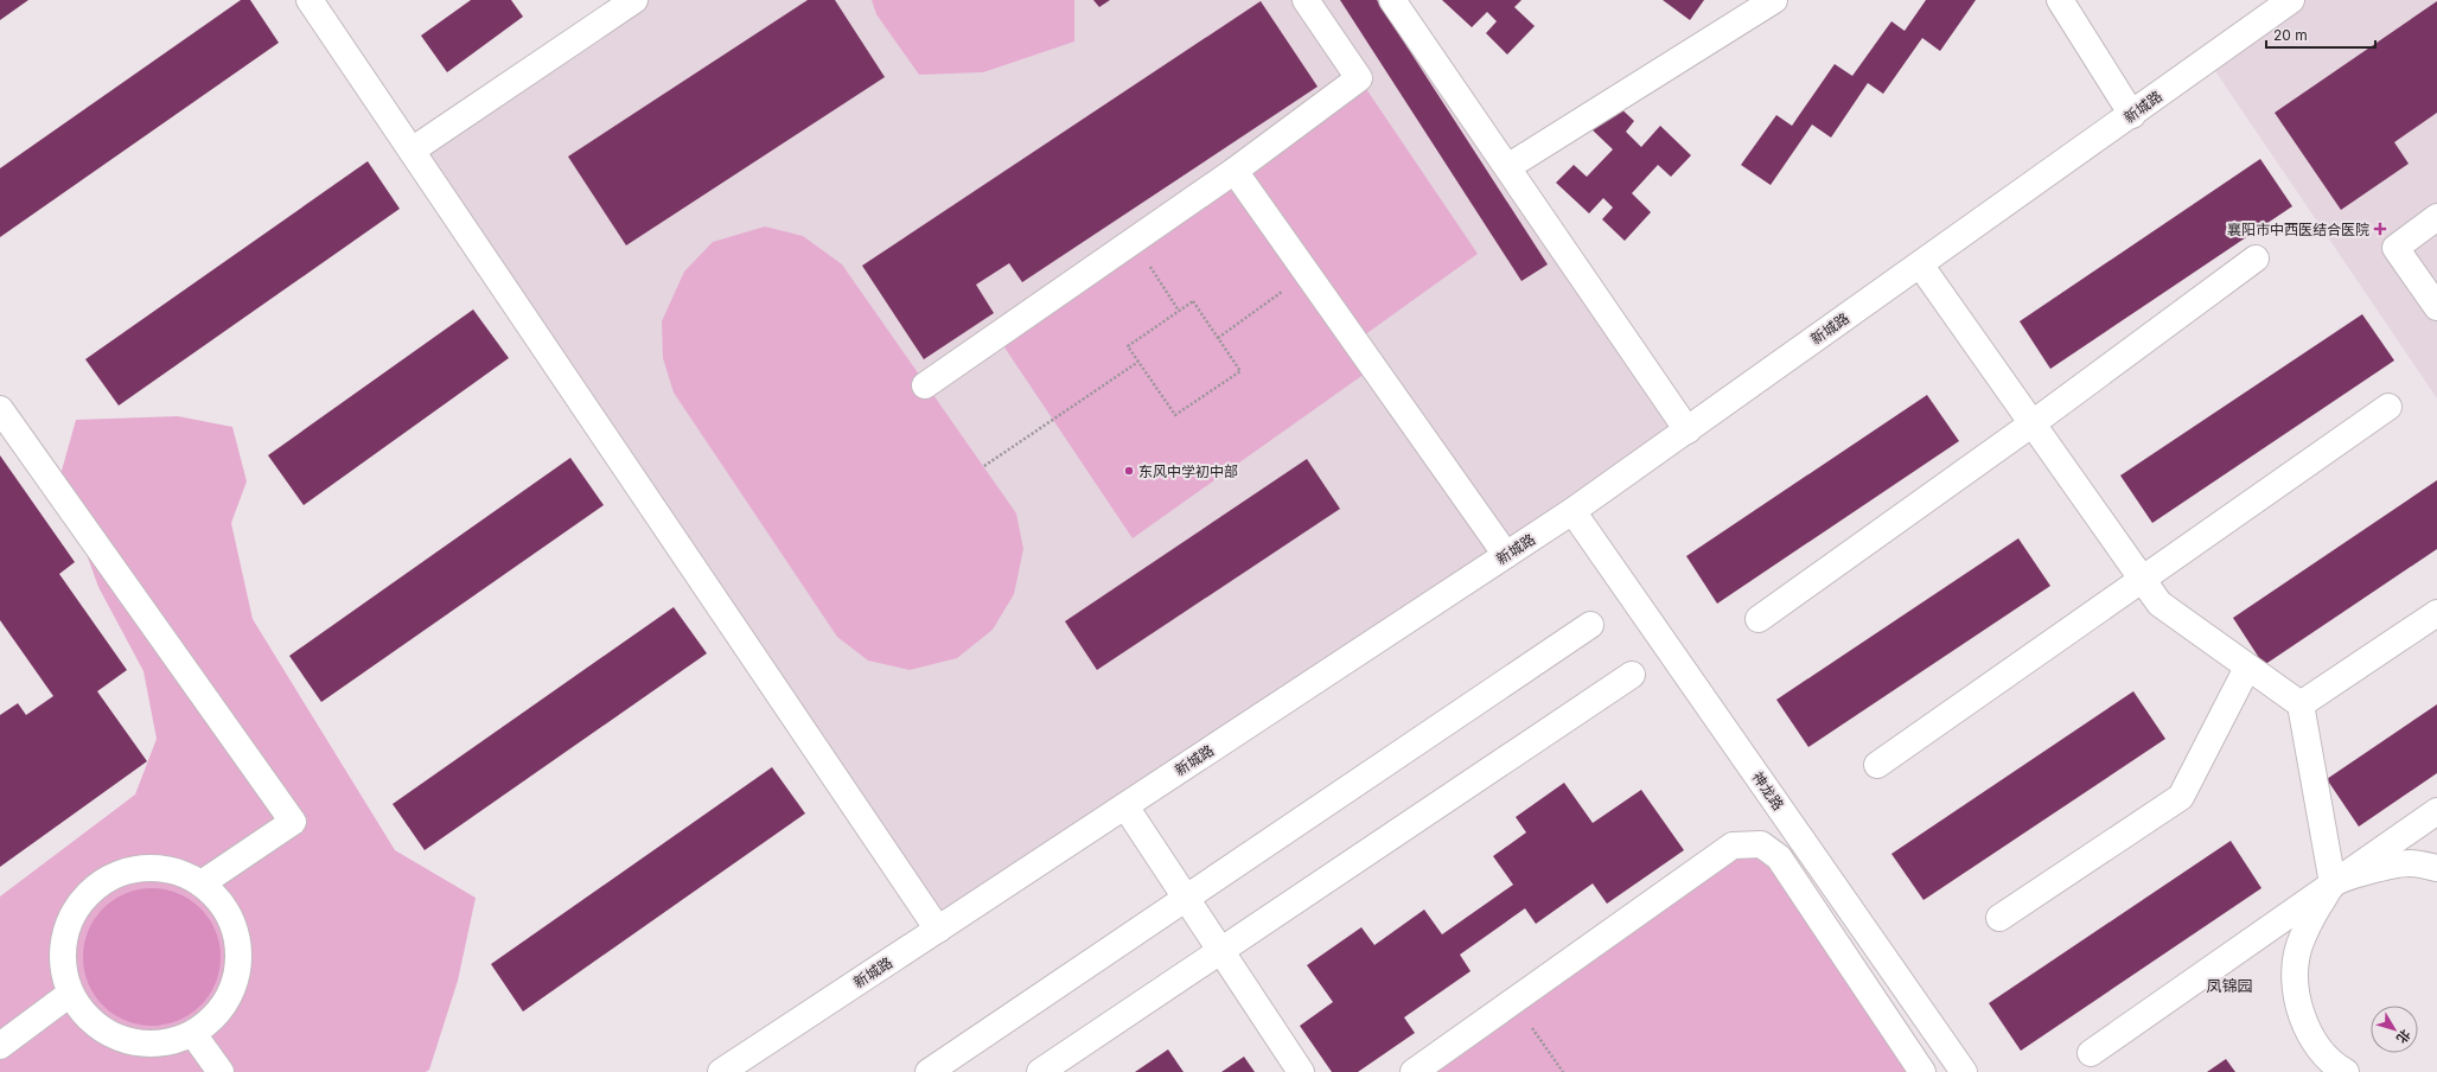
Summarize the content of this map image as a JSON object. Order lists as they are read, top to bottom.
{
  "streets": {
    "street": ["新城路", "神龙路"]
  },
  "crossings": [
    ["新城路", "神龙路"]
  ],
  "districts": ["凤锦园"],
  "places": {
    "health": ["襄阳市中西医结合医院"],
    "other": ["东风中学初中部"]
  },
  "scale_bar": "20 m",
  "north": "bottom right"
}
